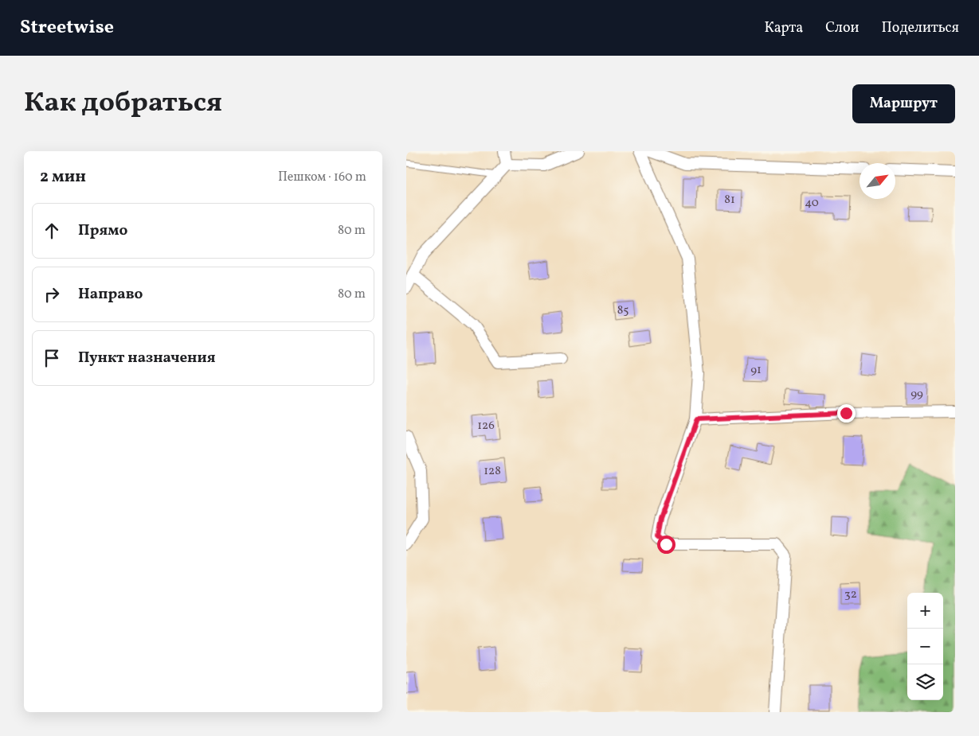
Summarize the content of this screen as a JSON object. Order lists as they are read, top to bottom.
{
  "house_numbers": [
    "81",
    "40",
    "85",
    "91",
    "99",
    "126",
    "128",
    "32"
  ],
  "north": "top right",
  "page": {
    "header": "Streetwise",
    "nav": ["Карта", "Слои", "Поделиться"],
    "title": "Как добраться",
    "buttons": "Маршрут",
    "heading": ["2 мин", "Пешком · 160 m"],
    "list": [
      ["Прямо", "80 m"],
      ["Направо", "80 m"],
      "Пункт назначения"
    ],
    "map_buttons": ["+", "−"]
  }
}
